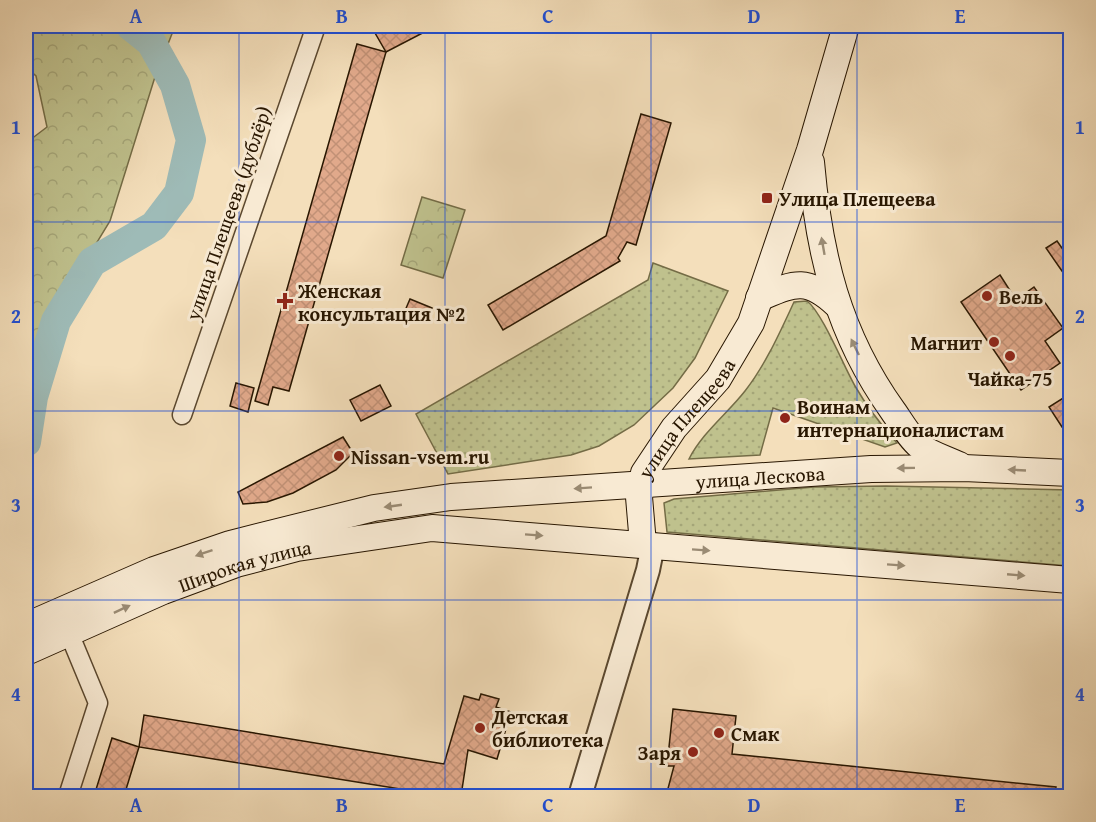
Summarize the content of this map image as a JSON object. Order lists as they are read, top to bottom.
{
  "streets": {
    "main road": ["улица Плещеева", "улица Лескова", "Широкая улица"],
    "street": ["улица Плещеева (дублёр)"]
  },
  "crossings": [
    ["улица Плещеева", "улица Лескова"],
    ["улица Плещеева", "Широкая улица"],
    ["улица Лескова", "Широкая улица"]
  ],
  "places": {
    "transit": ["Улица Плещеева"],
    "other": [
      "Вель",
      "Магнит",
      "Чайка-75",
      "Воинам интернационалистам",
      "Nissan-vsem.ru",
      "Детская библиотека",
      "Смак",
      "Заря"
    ],
    "health": ["Женская консультация №2"]
  },
  "grid": {
    "columns": [
      "A",
      "B",
      "C",
      "D",
      "E"
    ],
    "rows": [
      "1",
      "2",
      "3",
      "4"
    ]
  }
}
